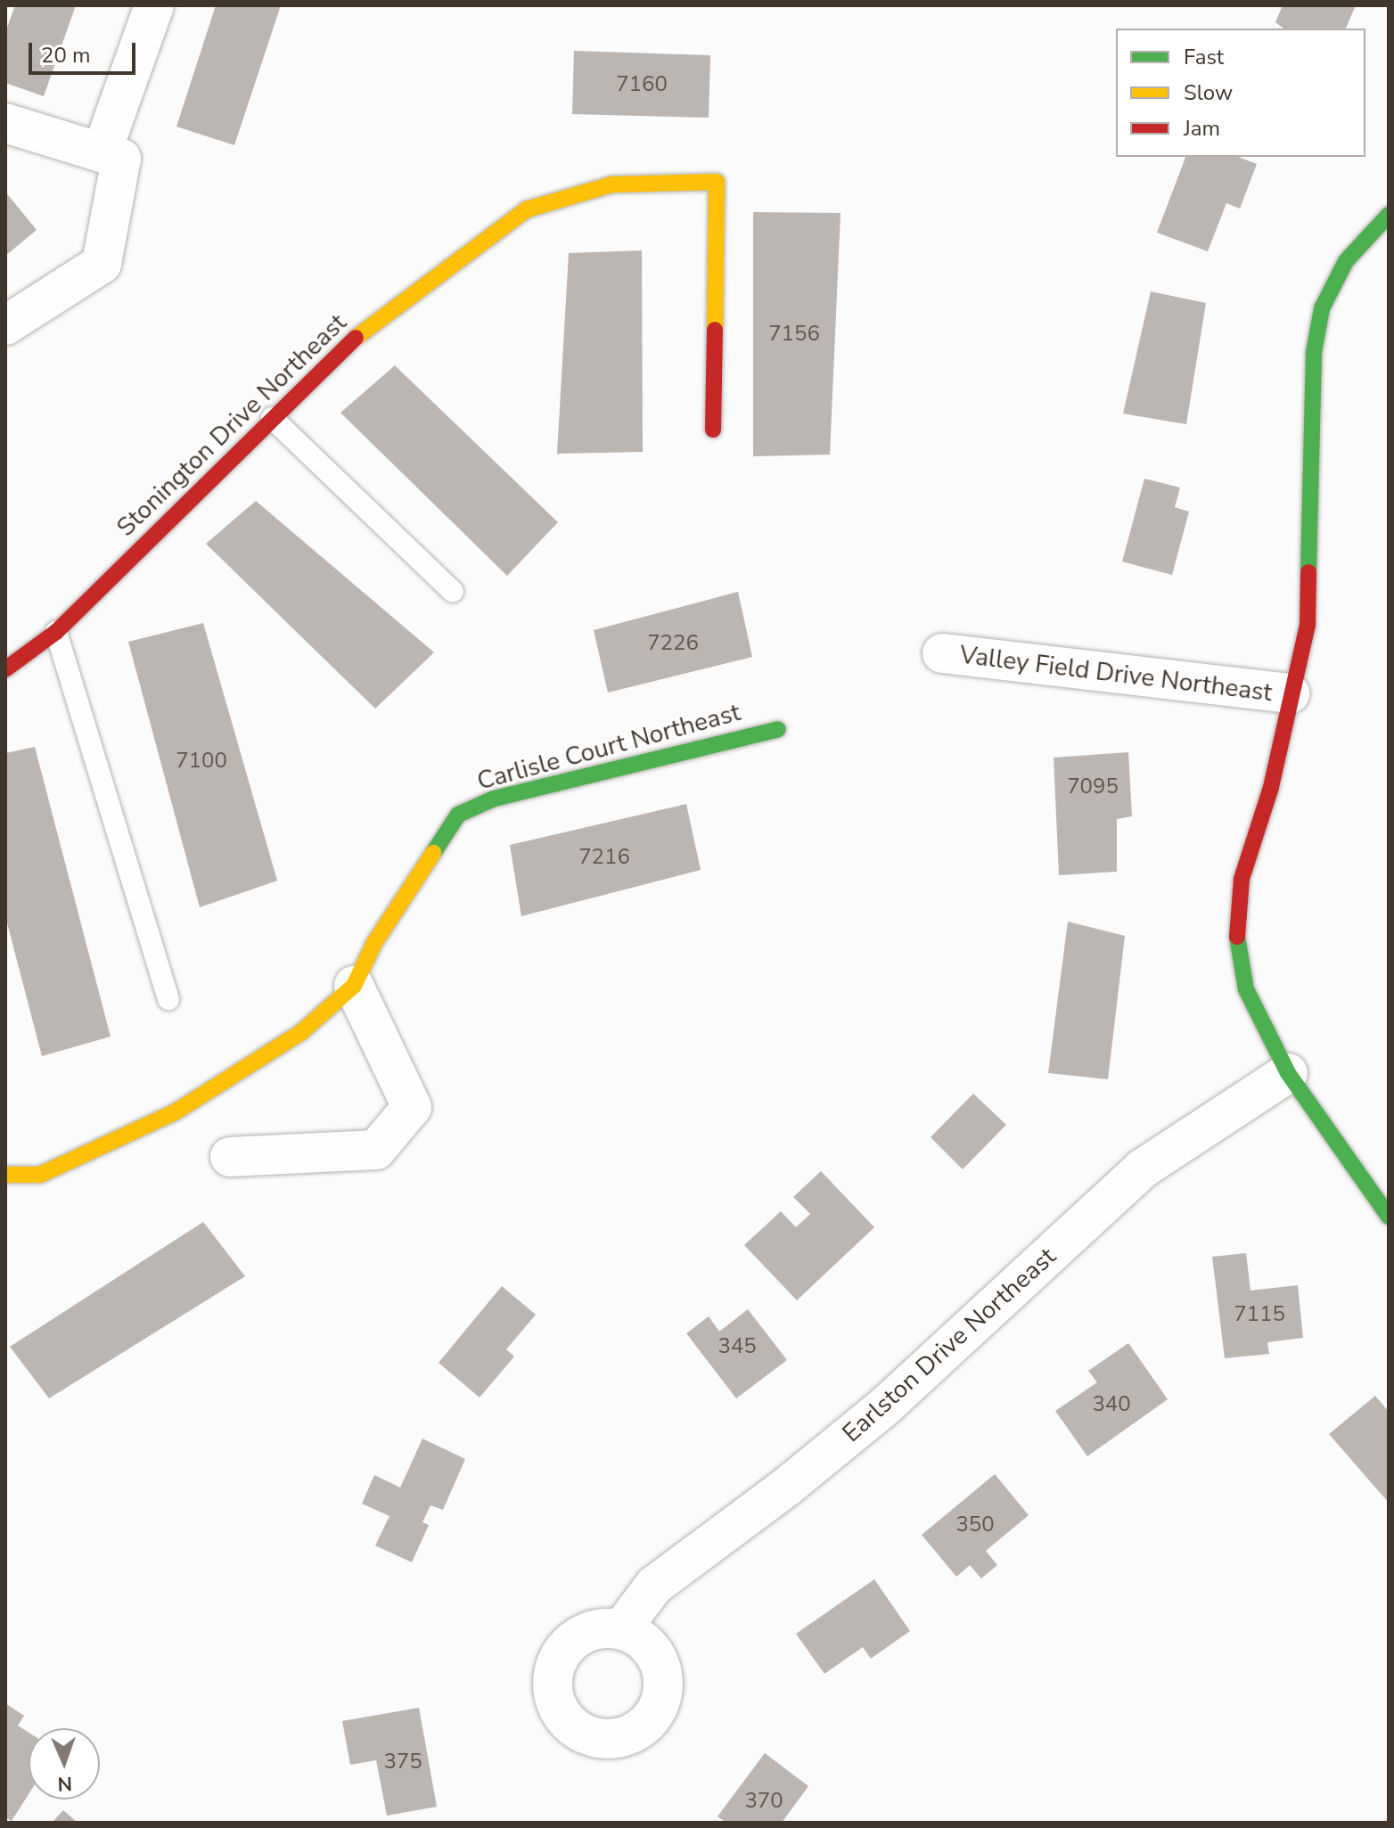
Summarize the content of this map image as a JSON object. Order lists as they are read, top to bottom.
{
  "streets": {
    "street": [
      "Stonington Drive Northeast",
      "Valley Field Drive Northeast",
      "Carlisle Court Northeast",
      "Earlston Drive Northeast"
    ]
  },
  "house_numbers": [
    "7160",
    "7156",
    "7226",
    "7100",
    "7095",
    "7216",
    "7115",
    "345",
    "340",
    "350",
    "375",
    "370"
  ],
  "legend": ["Fast", "Slow", "Jam"],
  "scale_bar": "20 m",
  "north": "bottom"
}
